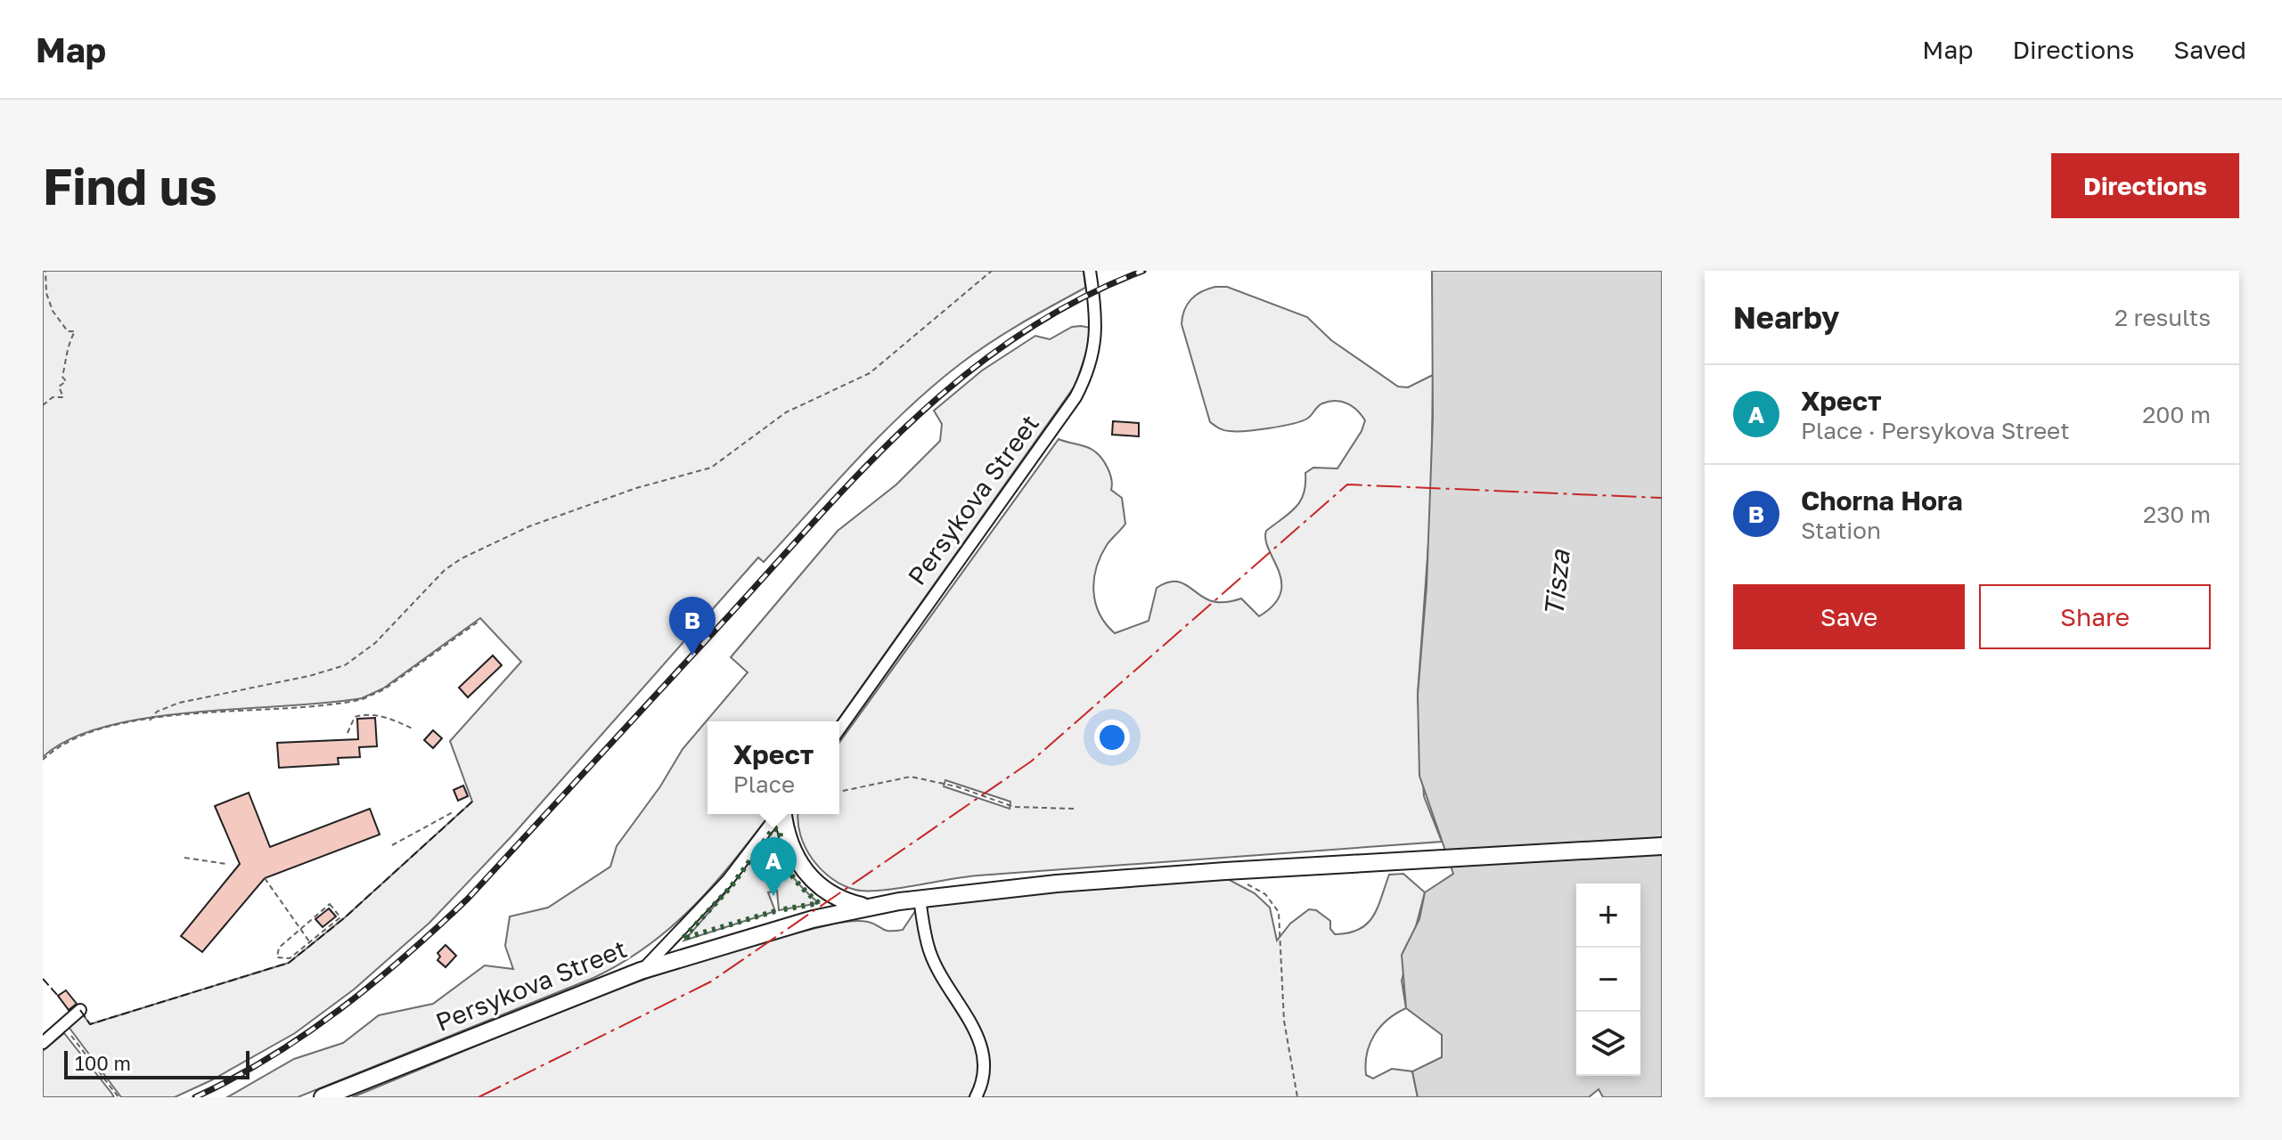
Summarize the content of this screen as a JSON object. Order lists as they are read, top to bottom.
{
  "streets": {
    "main road": ["Persykova Street"]
  },
  "water": ["Tisza"],
  "scale_bar": "100 m",
  "page": {
    "header": "Map",
    "nav": ["Map", "Directions", "Saved"],
    "buttons": [
      "Directions",
      ["Save", "Share"]
    ],
    "title": "Find us",
    "heading": ["Nearby", "2 results"],
    "list": [
      {
        "mark": "A",
        "name": "Хрест",
        "note": "Place · Persykova Street",
        "value": "200 m"
      },
      {
        "mark": "B",
        "name": "Chorna Hora",
        "note": "Station",
        "value": "230 m"
      }
    ],
    "pins": ["B", "A"],
    "popup": ["Хрест", "Place"],
    "map_buttons": ["+", "−"],
    "scale": "100 m"
  }
}
